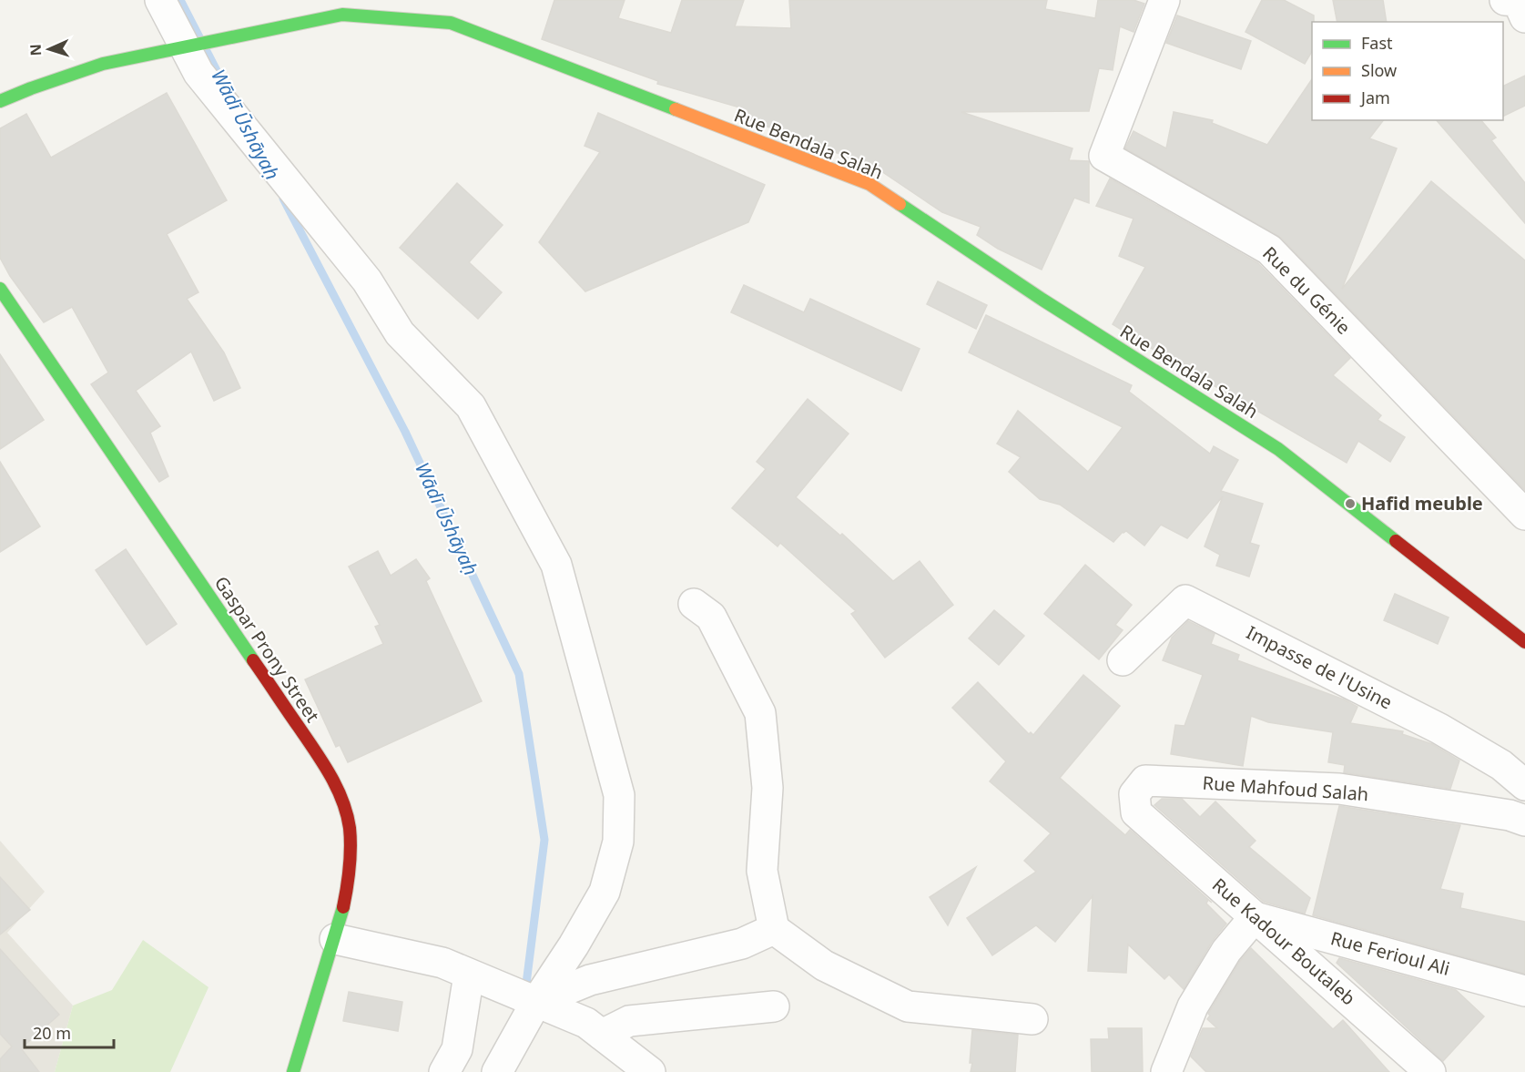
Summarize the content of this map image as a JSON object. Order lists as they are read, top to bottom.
{
  "streets": {
    "street": [
      "Rue Bendala Salah",
      "Rue du Génie",
      "Gaspar Prony Street",
      "Impasse de l'Usine",
      "Rue Mahfoud Salah",
      "Rue Kadour Boutaleb",
      "Rue Ferioul Ali"
    ]
  },
  "crossings": [
    ["Rue Mahfoud Salah", "Rue Kadour Boutaleb"],
    ["Rue Kadour Boutaleb", "Rue Ferioul Ali"]
  ],
  "water": ["Wādī Ūshāyaḥ"],
  "places": ["Hafid meuble"],
  "legend": ["Fast", "Slow", "Jam"],
  "scale_bar": "20 m",
  "north": "left"
}
